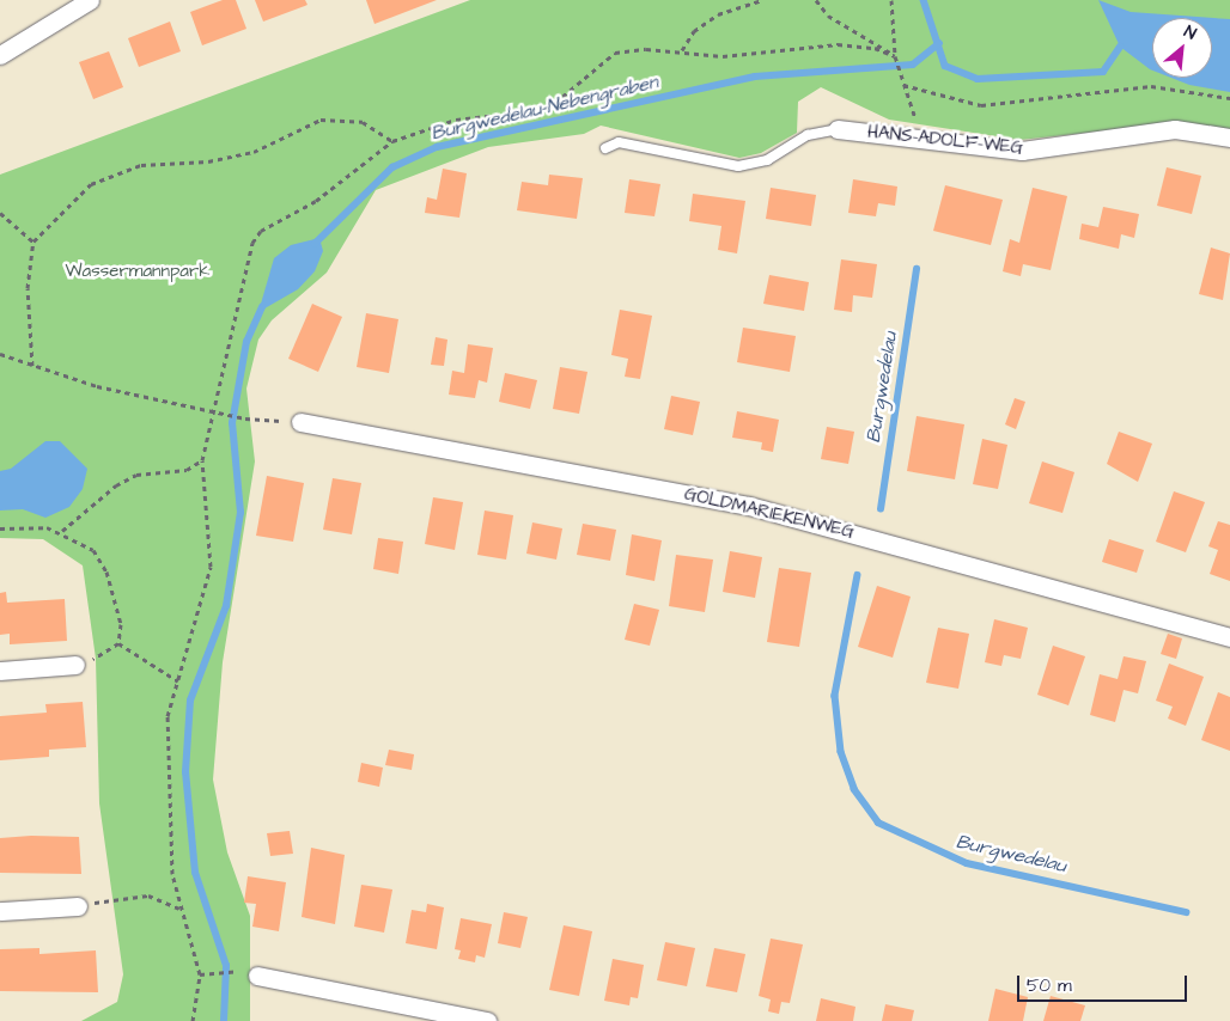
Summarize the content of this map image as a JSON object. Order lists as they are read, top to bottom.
{
  "streets": {
    "street": ["HANS-ADOLF-WEG", "GOLDMARIEKENWEG"]
  },
  "water": ["Burgwedelau-Nebengraben", "Burgwedelau"],
  "parks": ["Wassermannpark"],
  "scale_bar": "50 m",
  "north": "top right"
}
